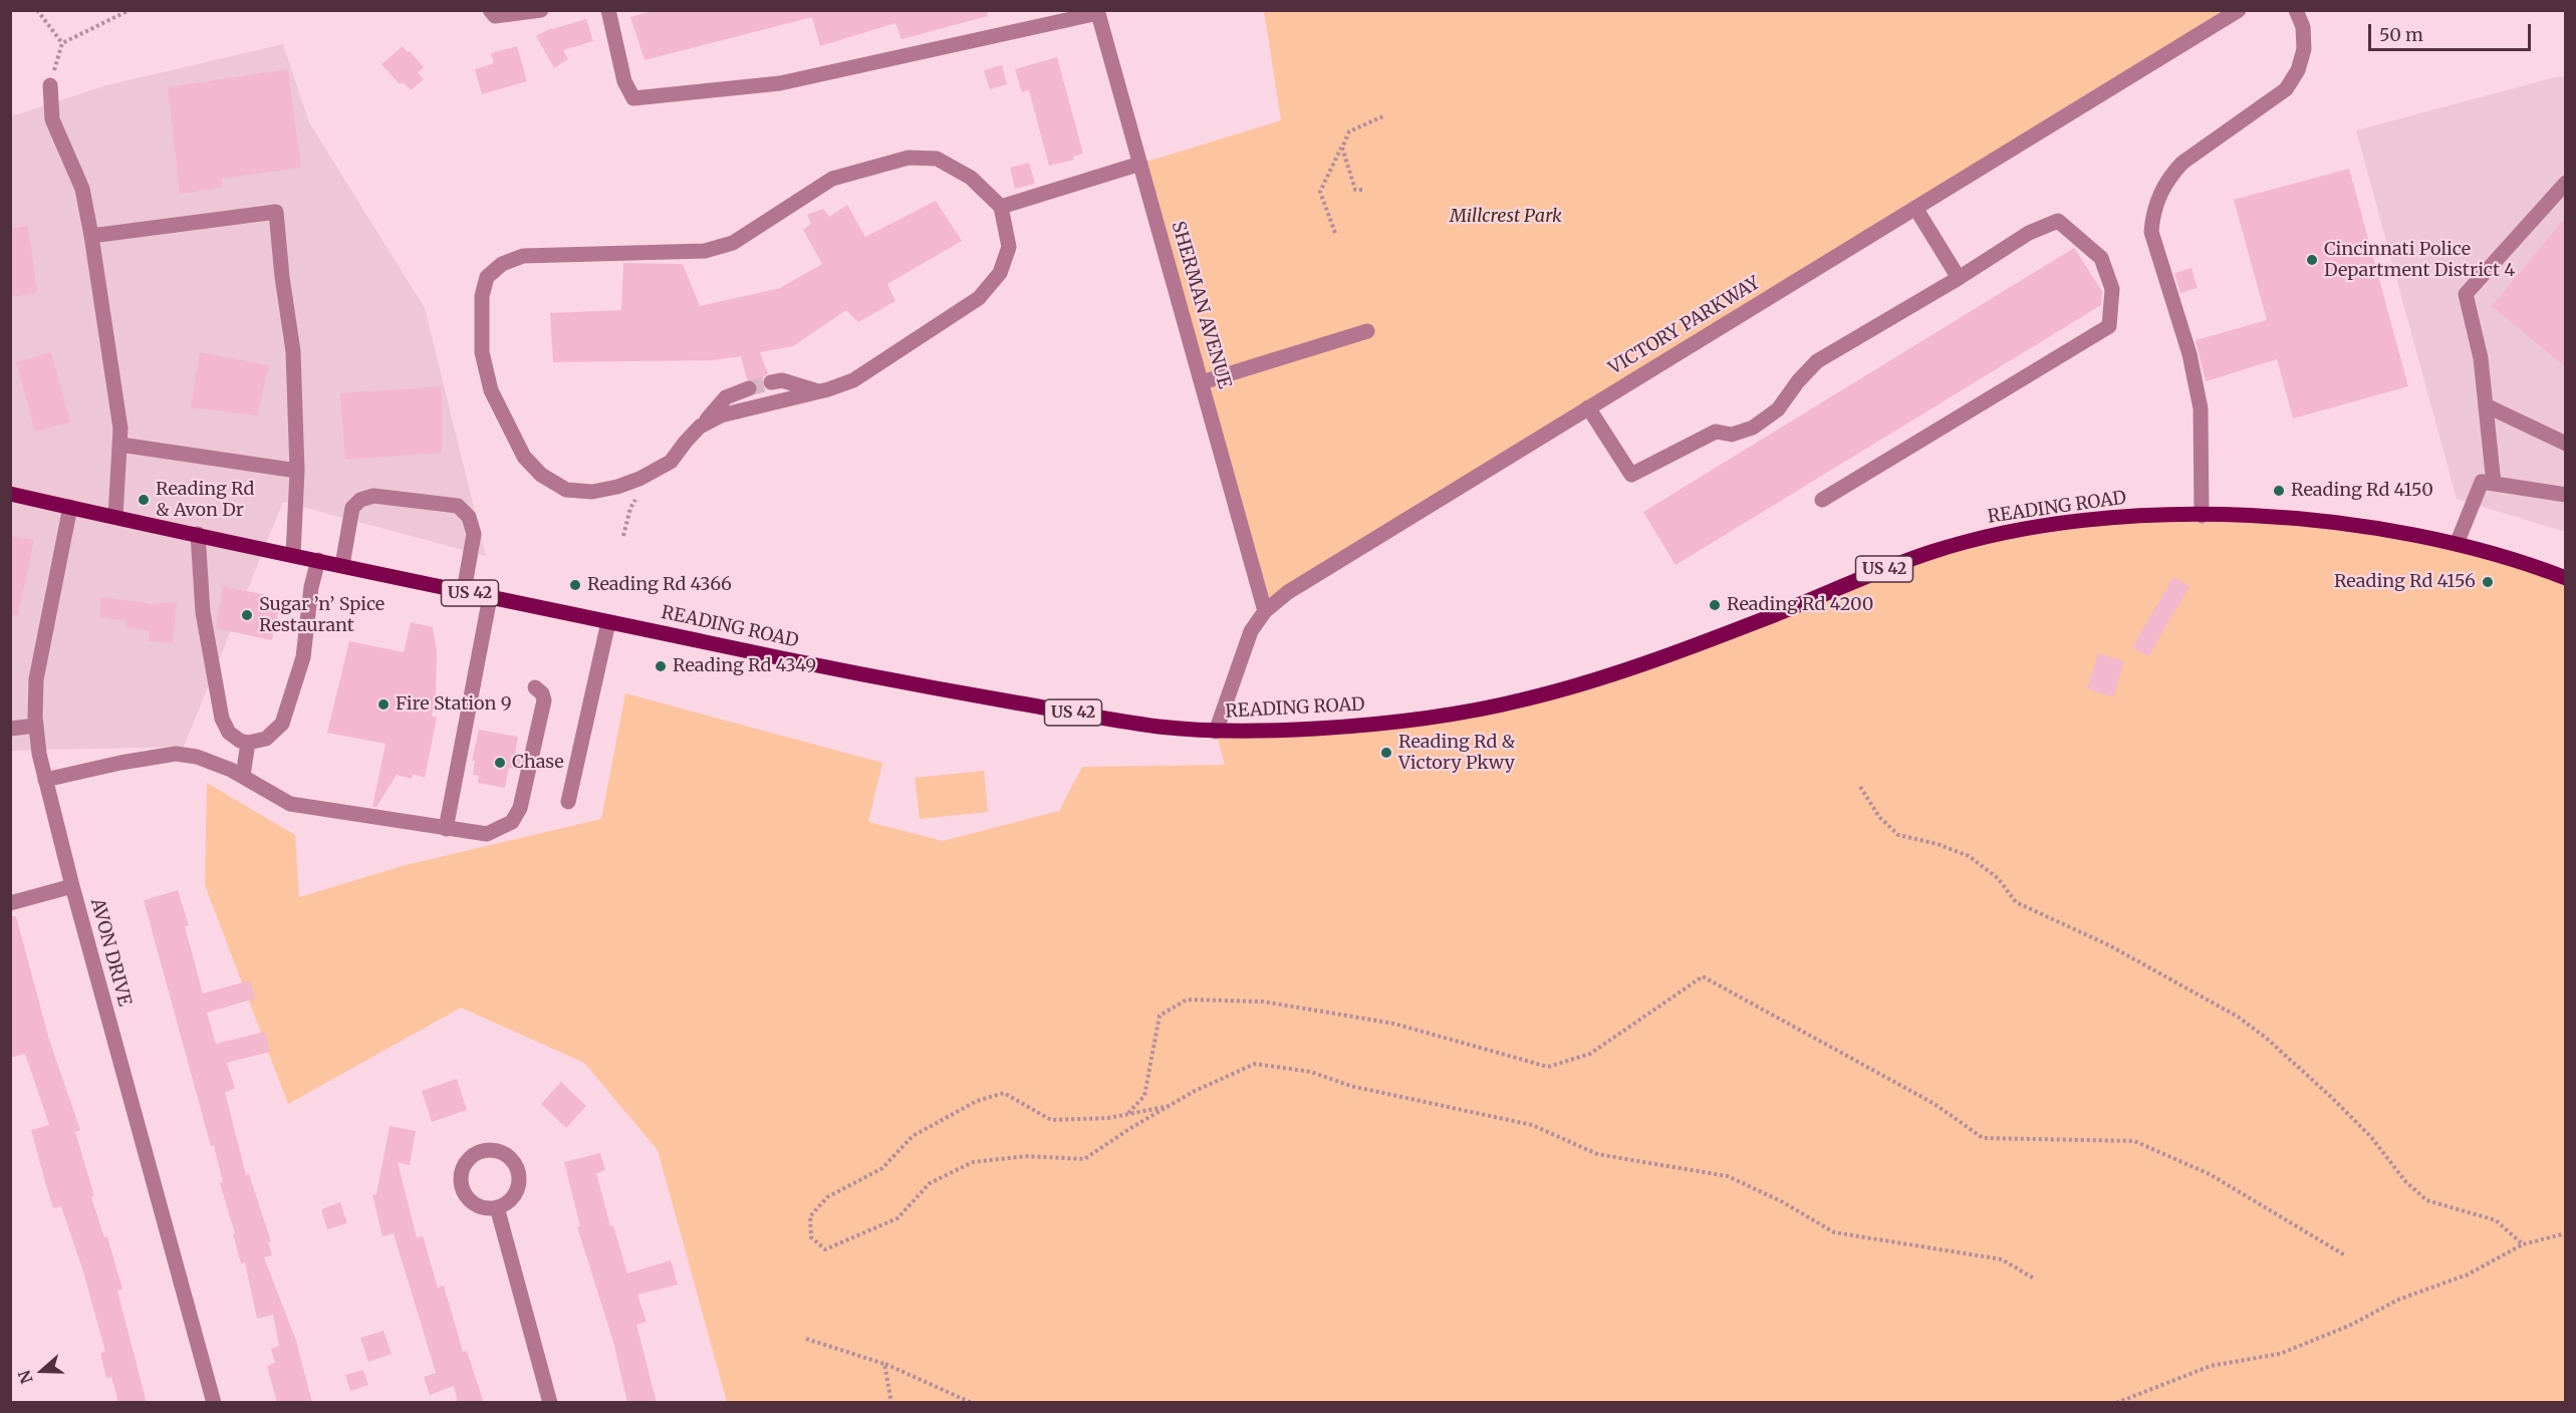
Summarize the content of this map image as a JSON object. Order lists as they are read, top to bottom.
{
  "streets": {
    "main road": ["READING ROAD", "US 42"],
    "street": ["SHERMAN AVENUE", "VICTORY PARKWAY", "AVON DRIVE"]
  },
  "crossings": [
    ["SHERMAN AVENUE", "VICTORY PARKWAY"],
    ["VICTORY PARKWAY", "READING ROAD"],
    ["READING ROAD", "AVON DRIVE"]
  ],
  "parks": ["Millcrest Park"],
  "places": [
    "Cincinnati Police Department District 4",
    "Reading Rd 4150",
    "Reading Rd & Avon Dr",
    "Reading Rd 4156",
    "Reading Rd 4366",
    "Reading Rd 4200",
    "Sugar ’n’ Spice Restaurant",
    "Reading Rd 4349",
    "Fire Station 9",
    "Reading Rd & Victory Pkwy",
    "Chase"
  ],
  "scale_bar": "50 m",
  "north": "left"
}
